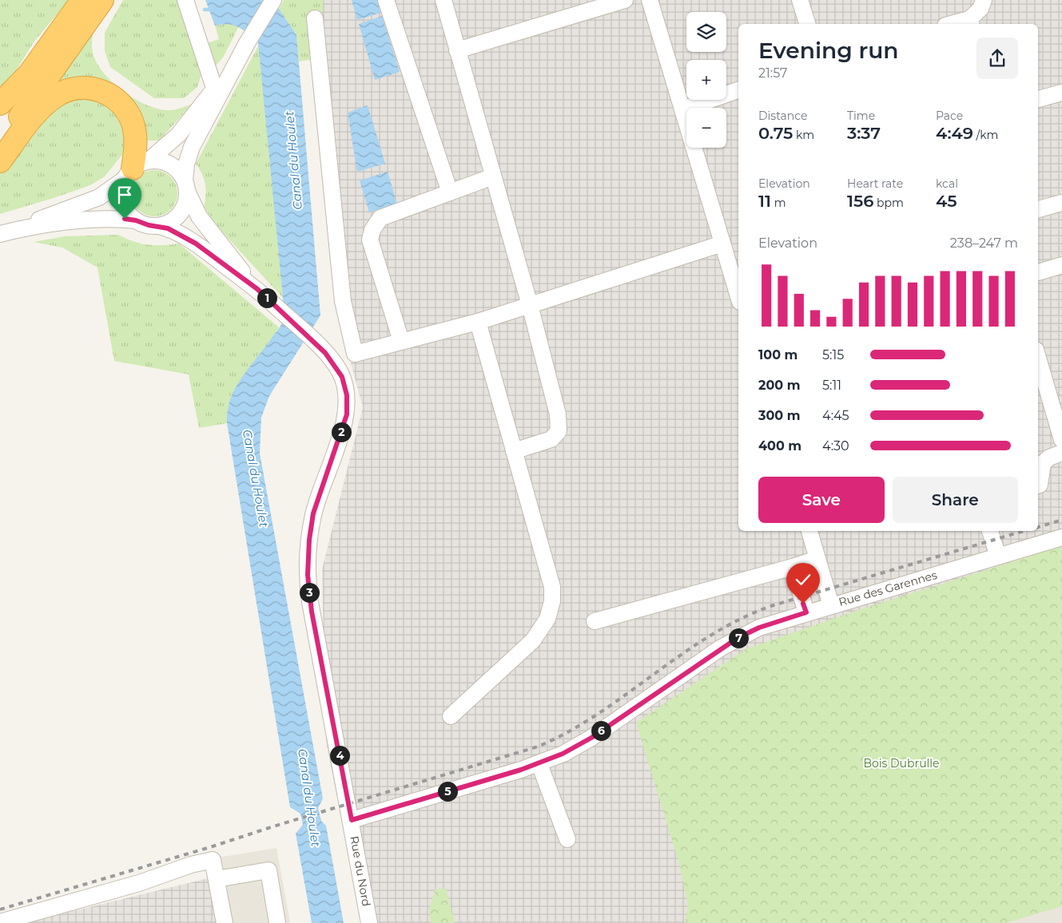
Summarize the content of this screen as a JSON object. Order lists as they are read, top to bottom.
{
  "streets": {
    "street": ["Rue des Garennes", "Rue du Nord"]
  },
  "crossings": [
    ["Rue des Garennes", "Rue du Nord"]
  ],
  "water": ["Canal du Houlet"],
  "parks": ["Bois Dubrulle"],
  "page": {
    "map_buttons": ["+", "−"],
    "heading": ["Evening run", "21:57"],
    "stats": [
      ["Distance", "0.75 km"],
      ["Time", "3:37"],
      ["Pace", "4:49 /km"],
      ["Elevation", "11 m"],
      ["Heart rate", "156 bpm"],
      ["kcal", "45"]
    ],
    "chart": ["Elevation", "238–247 m"],
    "pins": [
      "1",
      "2",
      "3",
      "7",
      "6",
      "4",
      "5"
    ],
    "list": [
      {
        "name": "100 m",
        "note": "5:15"
      },
      {
        "name": "200 m",
        "note": "5:11"
      },
      {
        "name": "300 m",
        "note": "4:45"
      },
      {
        "name": "400 m",
        "note": "4:30"
      }
    ],
    "buttons": ["Save", "Share"]
  }
}
